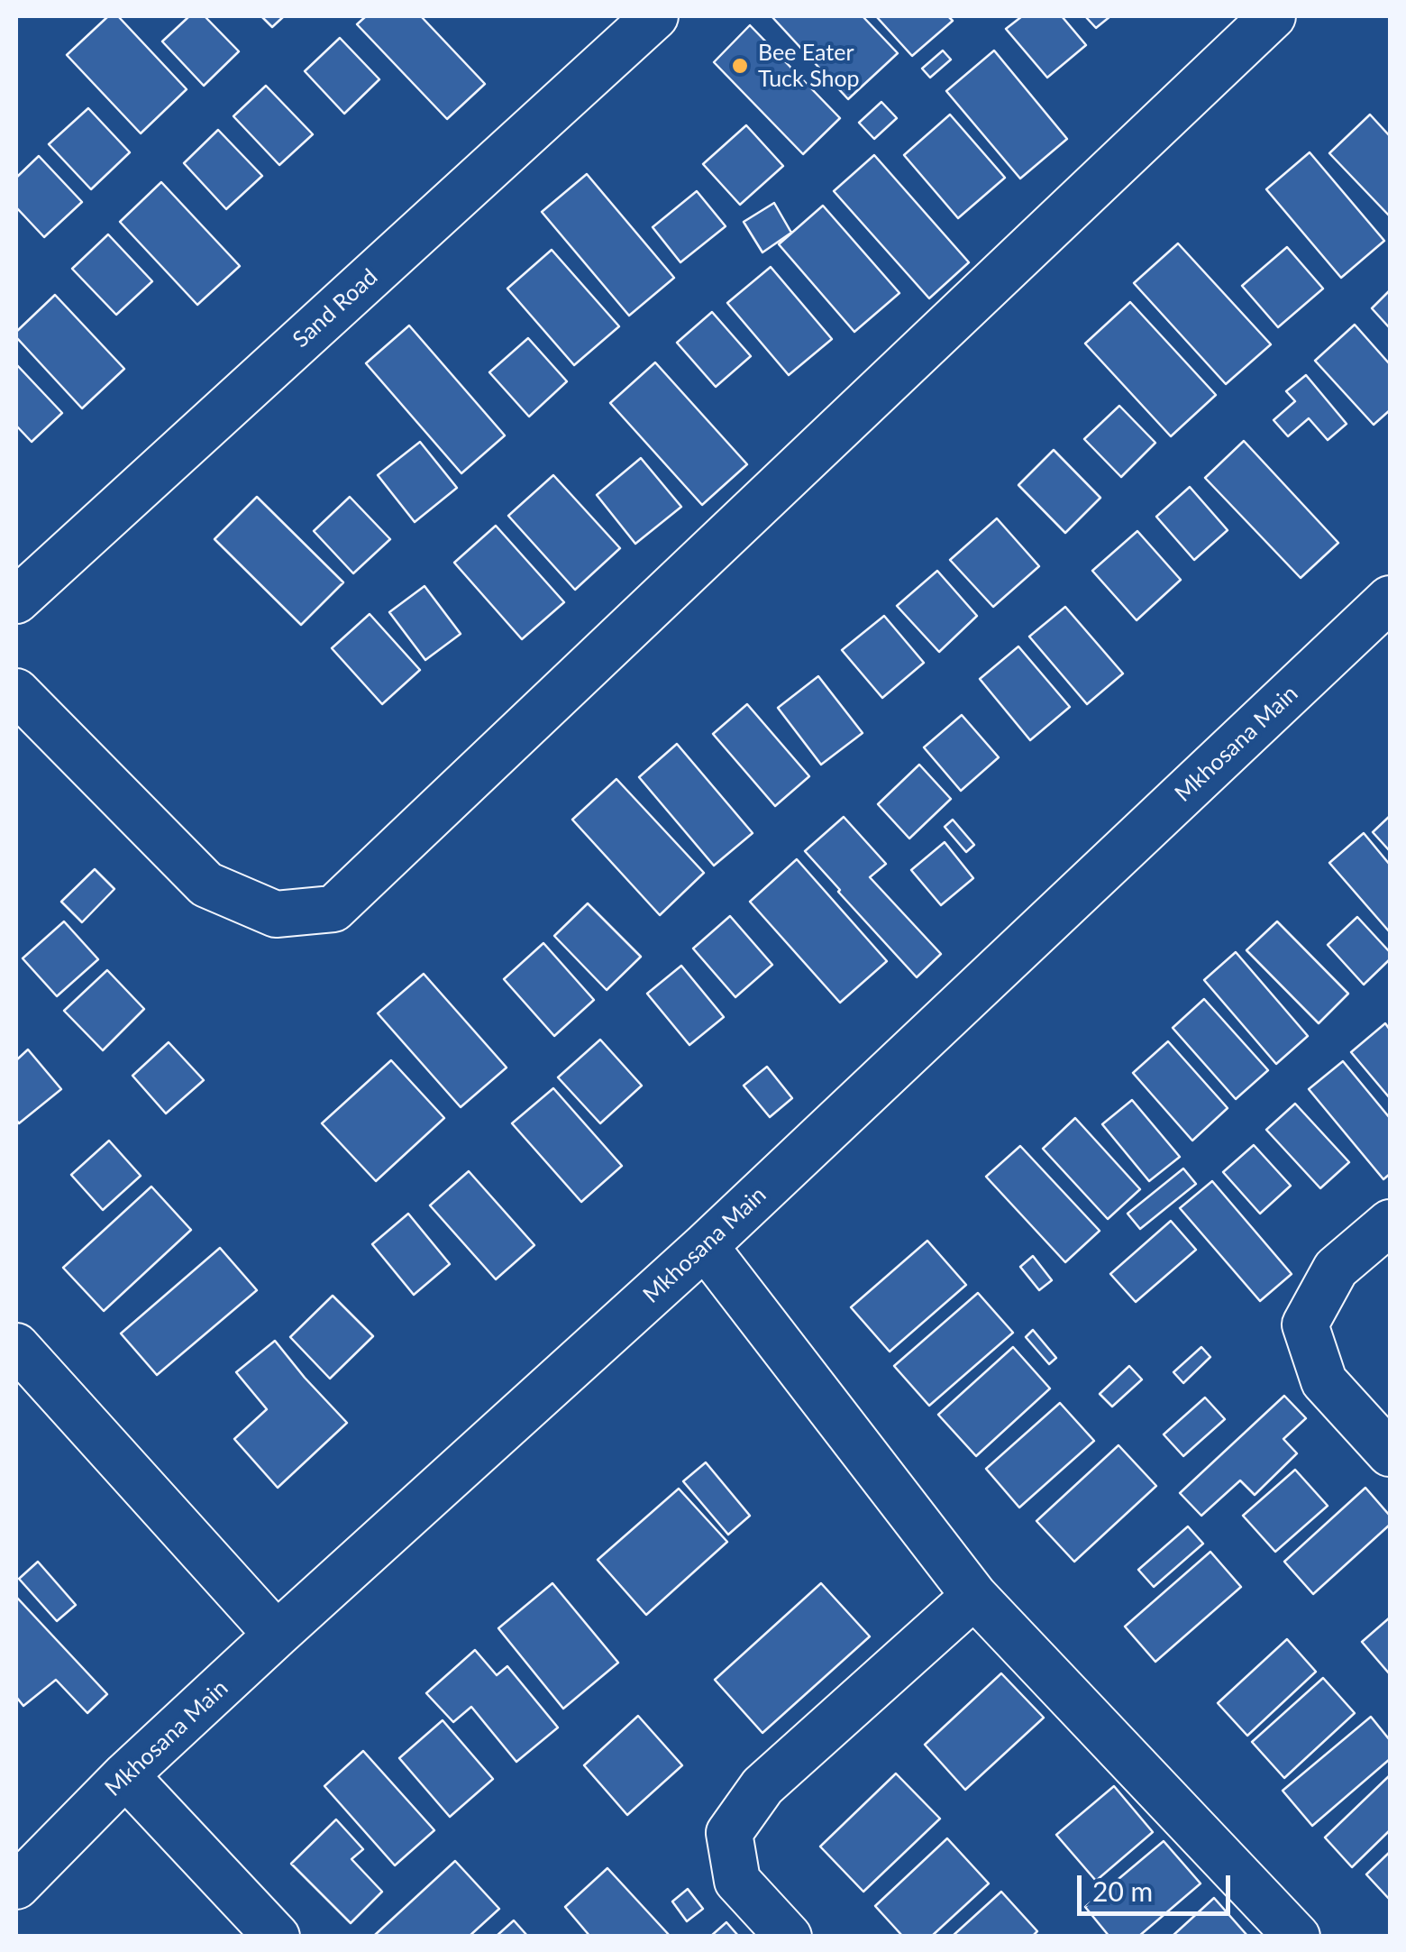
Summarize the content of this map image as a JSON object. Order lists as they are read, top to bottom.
{
  "streets": {
    "street": ["Sand Road", "Mkhosana Main"]
  },
  "places": ["Bee Eater Tuck Shop"],
  "scale_bar": "20 m"
}
